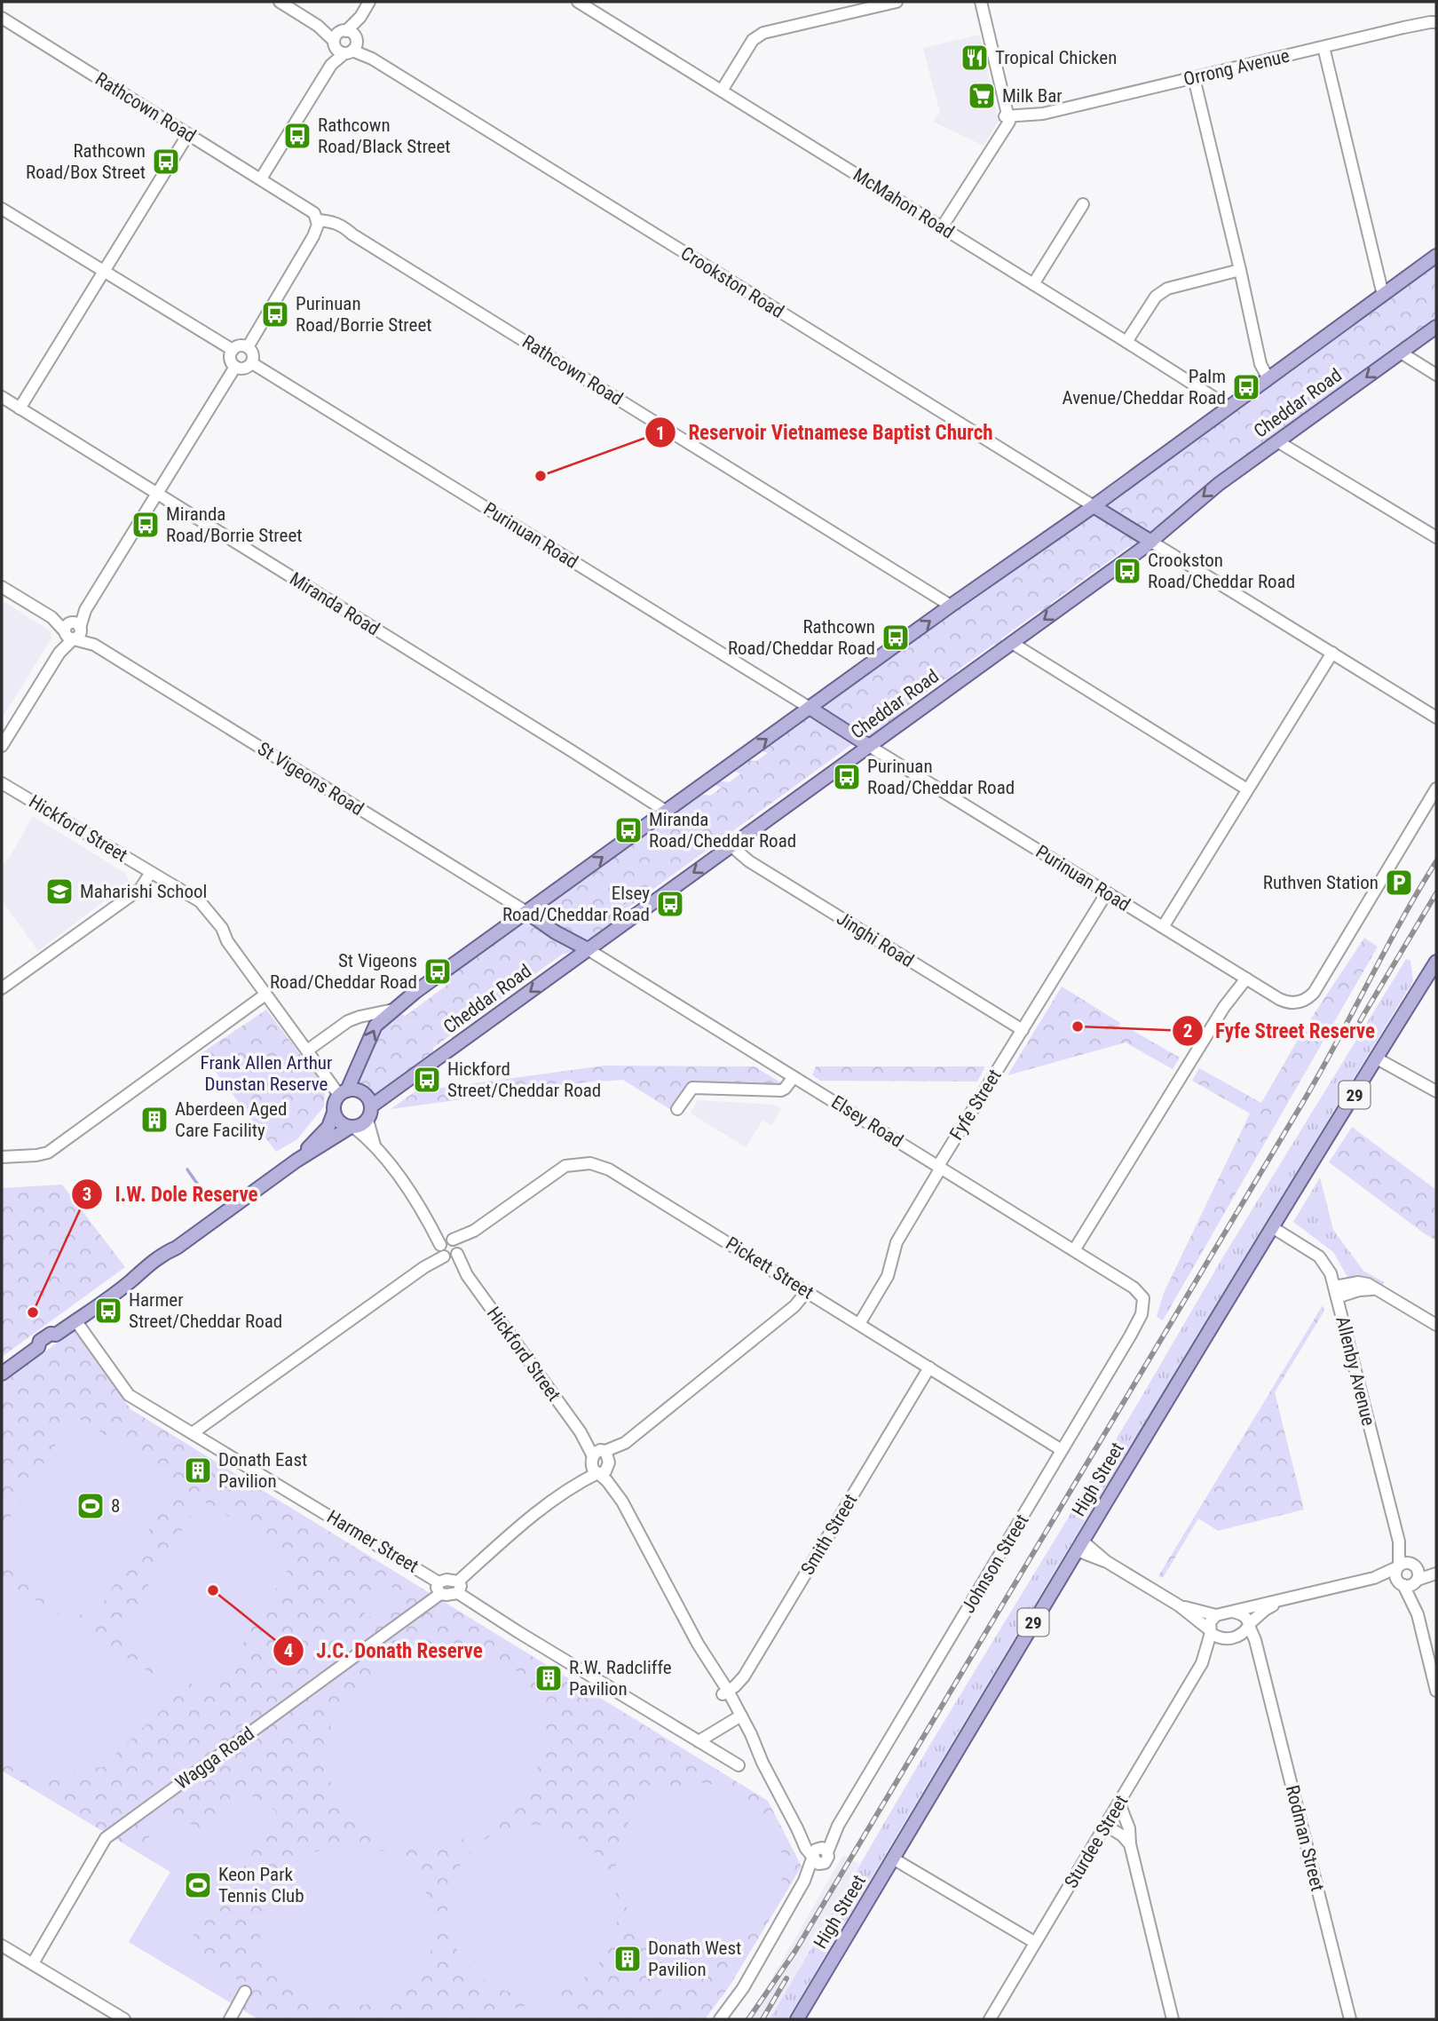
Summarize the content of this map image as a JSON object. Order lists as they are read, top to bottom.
{
  "streets": {
    "main road": ["Cheddar Road", "29", "High Street"],
    "street": [
      "Orrong Avenue",
      "Rathcown Road",
      "McMahon Road",
      "Crookston Road",
      "Purinuan Road",
      "Miranda Road",
      "St Vigeons Road",
      "Hickford Street",
      "Jinghi Road",
      "Fyfe Street",
      "Elsey Road",
      "Pickett Street",
      "Allenby Avenue",
      "Smith Street",
      "Harmer Street",
      "Johnson Street",
      "Wagga Road",
      "Rodman Street",
      "Sturdee Street"
    ]
  },
  "crossings": [
    ["Rathcown Road", "Cheddar Road"],
    ["McMahon Road", "Cheddar Road"],
    ["Crookston Road", "Cheddar Road"],
    ["Cheddar Road", "Purinuan Road"],
    ["Cheddar Road", "Miranda Road"],
    ["Cheddar Road", "St Vigeons Road"],
    ["Cheddar Road", "Hickford Street"],
    ["Cheddar Road", "Jinghi Road"],
    ["Cheddar Road", "Elsey Road"],
    ["Purinuan Road", "Fyfe Street"],
    ["Hickford Street", "Pickett Street"],
    ["Hickford Street", "Smith Street"],
    ["Hickford Street", "Johnson Street"],
    ["Jinghi Road", "Fyfe Street"],
    ["Fyfe Street", "Elsey Road"],
    ["Fyfe Street", "Pickett Street"],
    ["Elsey Road", "Johnson Street"],
    ["Pickett Street", "Smith Street"],
    ["Pickett Street", "Harmer Street"],
    ["Pickett Street", "Johnson Street"],
    ["Allenby Avenue", "High Street"],
    ["Harmer Street", "Wagga Road"],
    ["Rodman Street", "Sturdee Street"]
  ],
  "parks": ["Frank Allen Arthur Dunstan Reserve"],
  "places": {
    "restaurant": ["Tropical Chicken"],
    "supermarket": ["Milk Bar"],
    "bus stop": [
      "Rathcown Road/Black Street",
      "Rathcown Road/Box Street",
      "Purinuan Road/Borrie Street",
      "Palm Avenue/Cheddar Road",
      "Miranda Road/Borrie Street",
      "Crookston Road/Cheddar Road",
      "Rathcown Road/Cheddar Road",
      "Purinuan Road/Cheddar Road",
      "Miranda Road/Cheddar Road",
      "Elsey Road/Cheddar Road",
      "St Vigeons Road/Cheddar Road",
      "Hickford Street/Cheddar Road",
      "Harmer Street/Cheddar Road"
    ],
    "other": [
      "Reservoir Vietnamese Baptist Church",
      "Fyfe Street Reserve",
      "I.W. Dole Reserve",
      "J.C. Donath Reserve"
    ],
    "parking": ["Ruthven Station"],
    "school or university": ["Maharishi School"],
    "building": [
      "Aberdeen Aged Care Facility",
      "Donath East Pavilion",
      "R.W. Radcliffe Pavilion",
      "Donath West Pavilion"
    ],
    "sports": ["8", "Keon Park Tennis Club"]
  }
}
